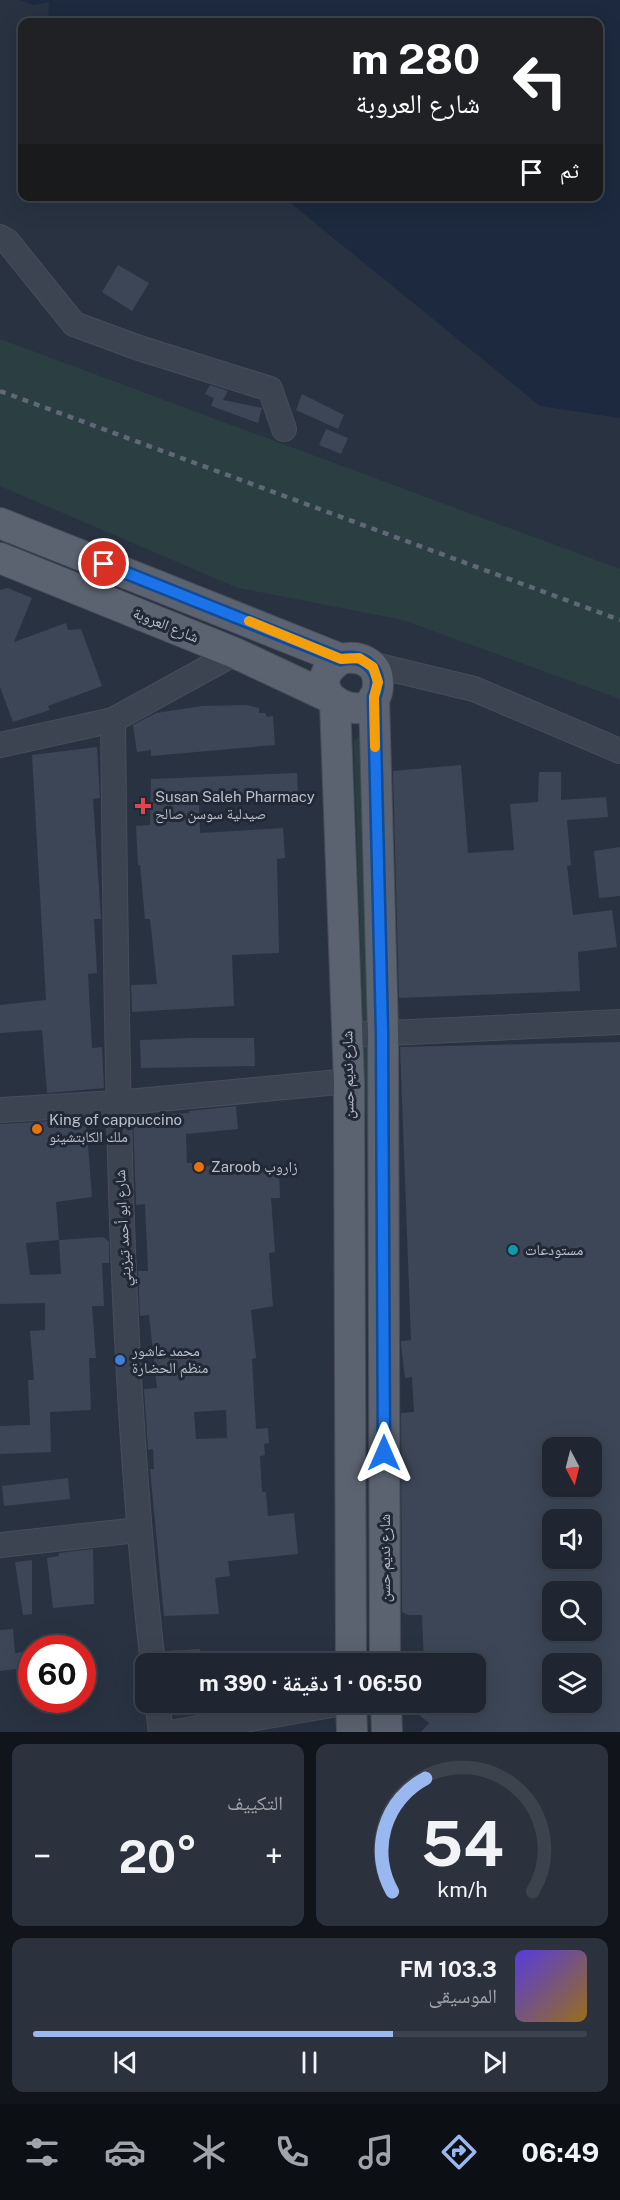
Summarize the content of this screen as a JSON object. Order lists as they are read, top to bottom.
{
  "streets": {
    "main road": ["شارع العروبة", "شارع نديم حسن"],
    "street": ["شارع ابو أحمد تيزيني"]
  },
  "crossings": [
    ["شارع العروبة", "شارع نديم حسن"]
  ],
  "places": {
    "health": ["Susan Saleh Pharmacy صيدلية سوسن صالح"],
    "other": [
      "King of cappuccino ملك الكابتشينو",
      "Zaroob زاروب",
      "مستودعات",
      "محمد عاشور منظم الحضارة"
    ]
  },
  "north": "bottom",
  "page": {
    "turn": ["280 m", "شارع العروبة"],
    "then": "ثم",
    "limit": "60",
    "trip": "06:50 · 1 دقيقة · 390 m",
    "tile": "التكييف",
    "heat": ["−", "20°", "+"],
    "song": ["103.3 FM", "الموسيقى"],
    "tabs": "06:49",
    "gauge": ["54", "km/h"]
  }
}
